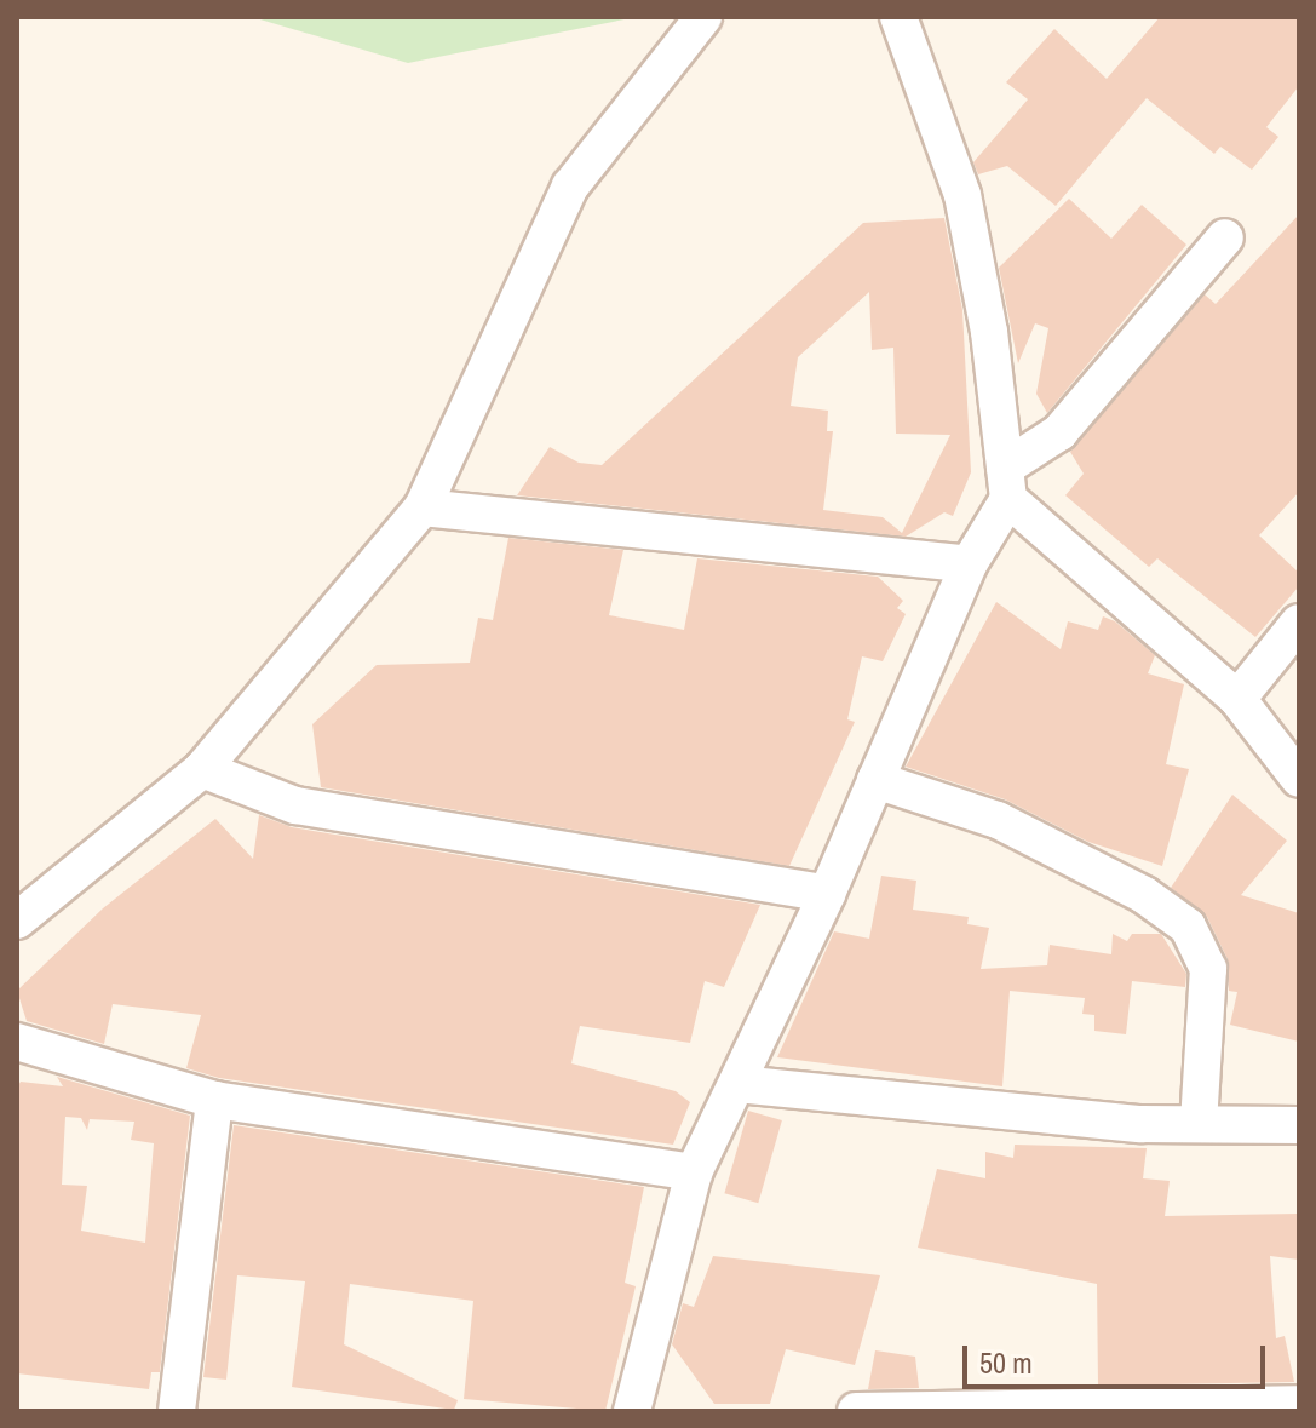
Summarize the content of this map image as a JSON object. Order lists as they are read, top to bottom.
{
  "scale_bar": "50 m"
}
